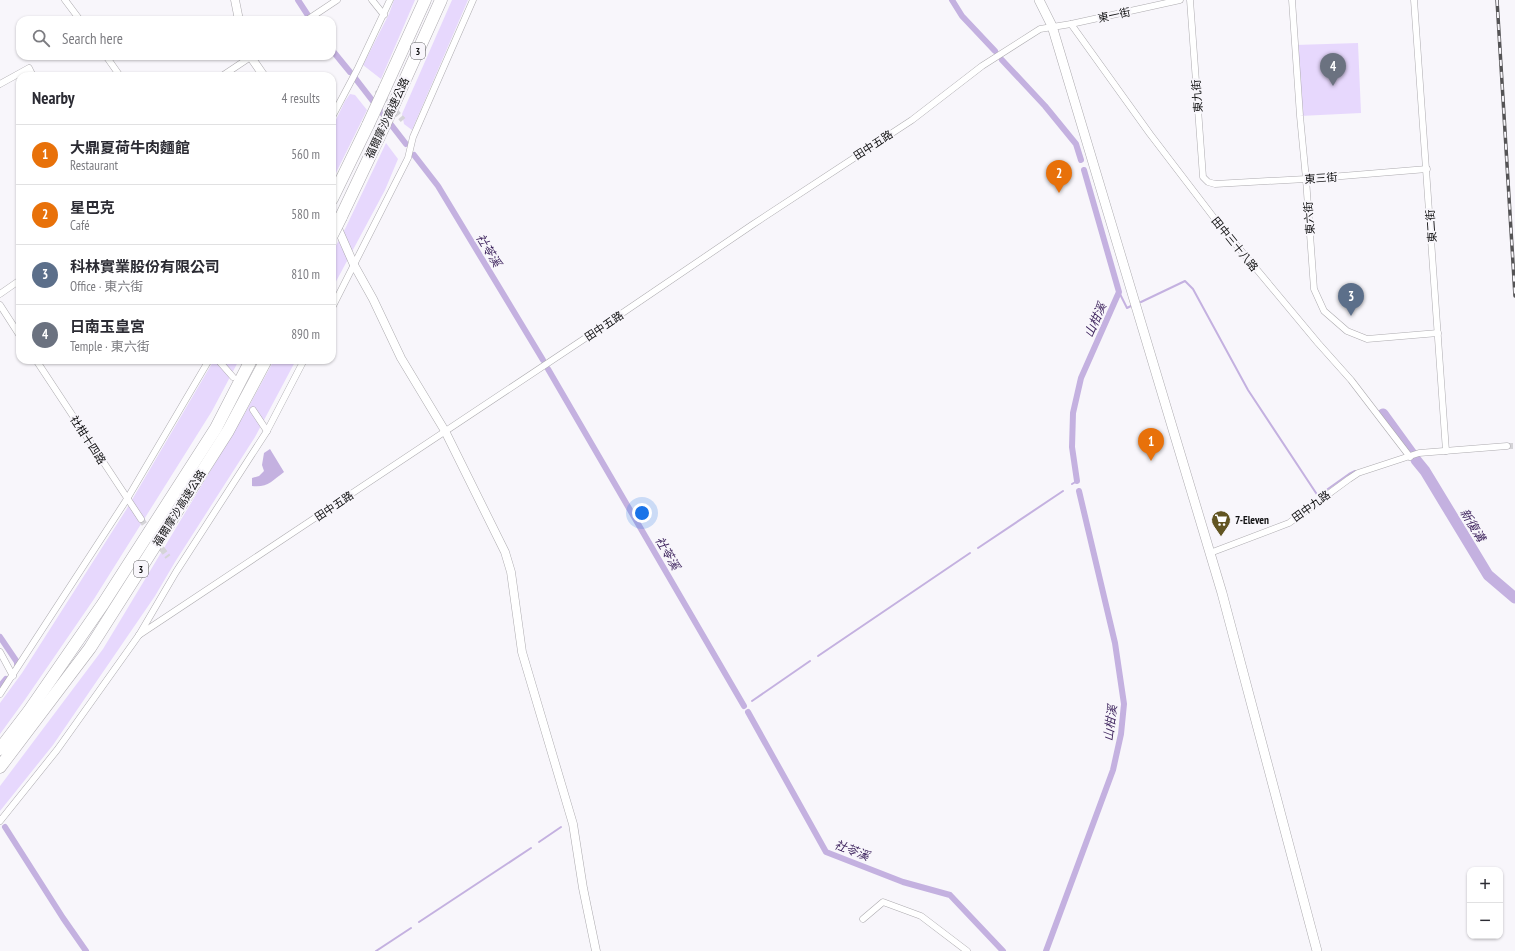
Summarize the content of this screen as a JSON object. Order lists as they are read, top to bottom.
{
  "streets": {
    "highway": ["3", "福爾摩沙高速公路"],
    "street": [
      "東一街",
      "東九街",
      "田中五路",
      "東三街",
      "東六街",
      "東二街",
      "田中三十八路",
      "社柑十四路",
      "田中九路"
    ]
  },
  "crossings": [
    ["東一街", "田中五路"],
    ["東一街", "田中三十八路"],
    ["東九街", "東三街"],
    ["田中五路", "田中三十八路"],
    ["東三街", "東六街"],
    ["東三街", "東二街"],
    ["東六街", "東二街"],
    ["東二街", "田中九路"],
    ["田中三十八路", "田中九路"]
  ],
  "water": ["社苓溪", "山柑溪", "新復溝"],
  "places": {
    "supermarket": ["7-Eleven"]
  },
  "page": {
    "search": "Search here",
    "pins": [
      "4",
      "2",
      "3",
      "1"
    ],
    "heading": ["Nearby", "4 results"],
    "list": [
      {
        "mark": "1",
        "name": "大鼎夏荷牛肉麵館",
        "note": "Restaurant",
        "value": "560 m"
      },
      {
        "mark": "2",
        "name": "星巴克",
        "note": "Café",
        "value": "580 m"
      },
      {
        "mark": "3",
        "name": "科林實業股份有限公司",
        "note": "Office · 東六街",
        "value": "810 m"
      },
      {
        "mark": "4",
        "name": "日南玉皇宮",
        "note": "Temple · 東六街",
        "value": "890 m"
      }
    ],
    "map_buttons": ["+", "−"]
  }
}
